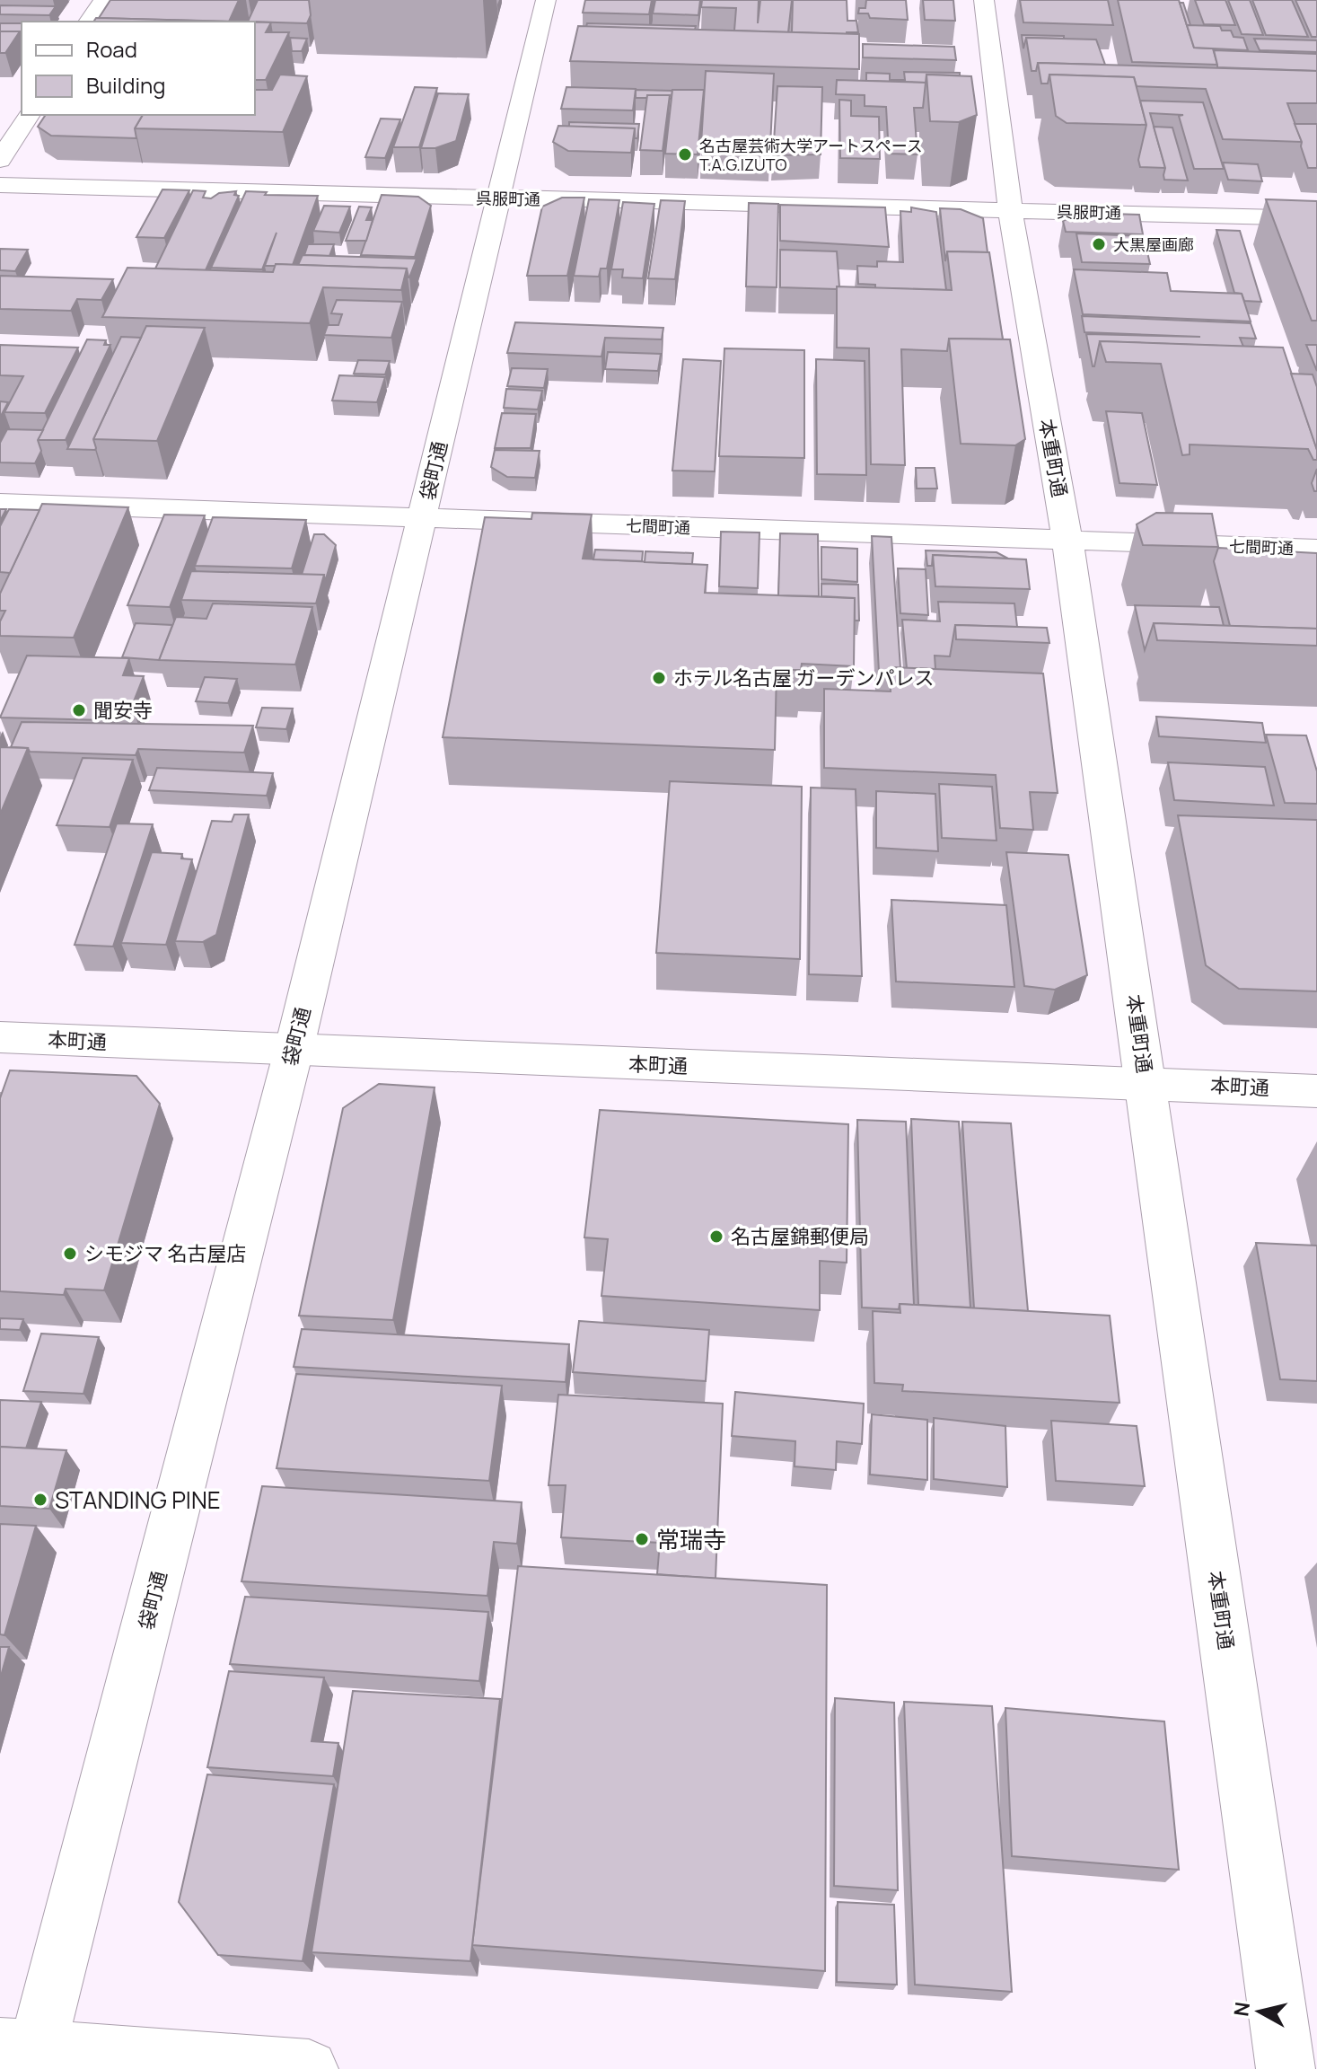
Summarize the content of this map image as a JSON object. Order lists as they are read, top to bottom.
{
  "streets": {
    "street": [
      "呉服町通",
      "本重町通",
      "袋町通",
      "七間町通",
      "本町通"
    ]
  },
  "crossings": [
    ["呉服町通", "本重町通"],
    ["呉服町通", "袋町通"],
    ["本重町通", "七間町通"],
    ["本重町通", "本町通"],
    ["袋町通", "七間町通"],
    ["袋町通", "本町通"]
  ],
  "places": [
    "名古屋芸術大学アートスペース T.A.G.IZUTO",
    "大黒屋画廊",
    "ホテル名古屋 ガーデンパレス",
    "聞安寺",
    "名古屋錦郵便局",
    "シモジマ 名古屋店",
    "STANDING PINE",
    "常瑞寺"
  ],
  "legend": ["Road", "Building"],
  "north": "left"
}
